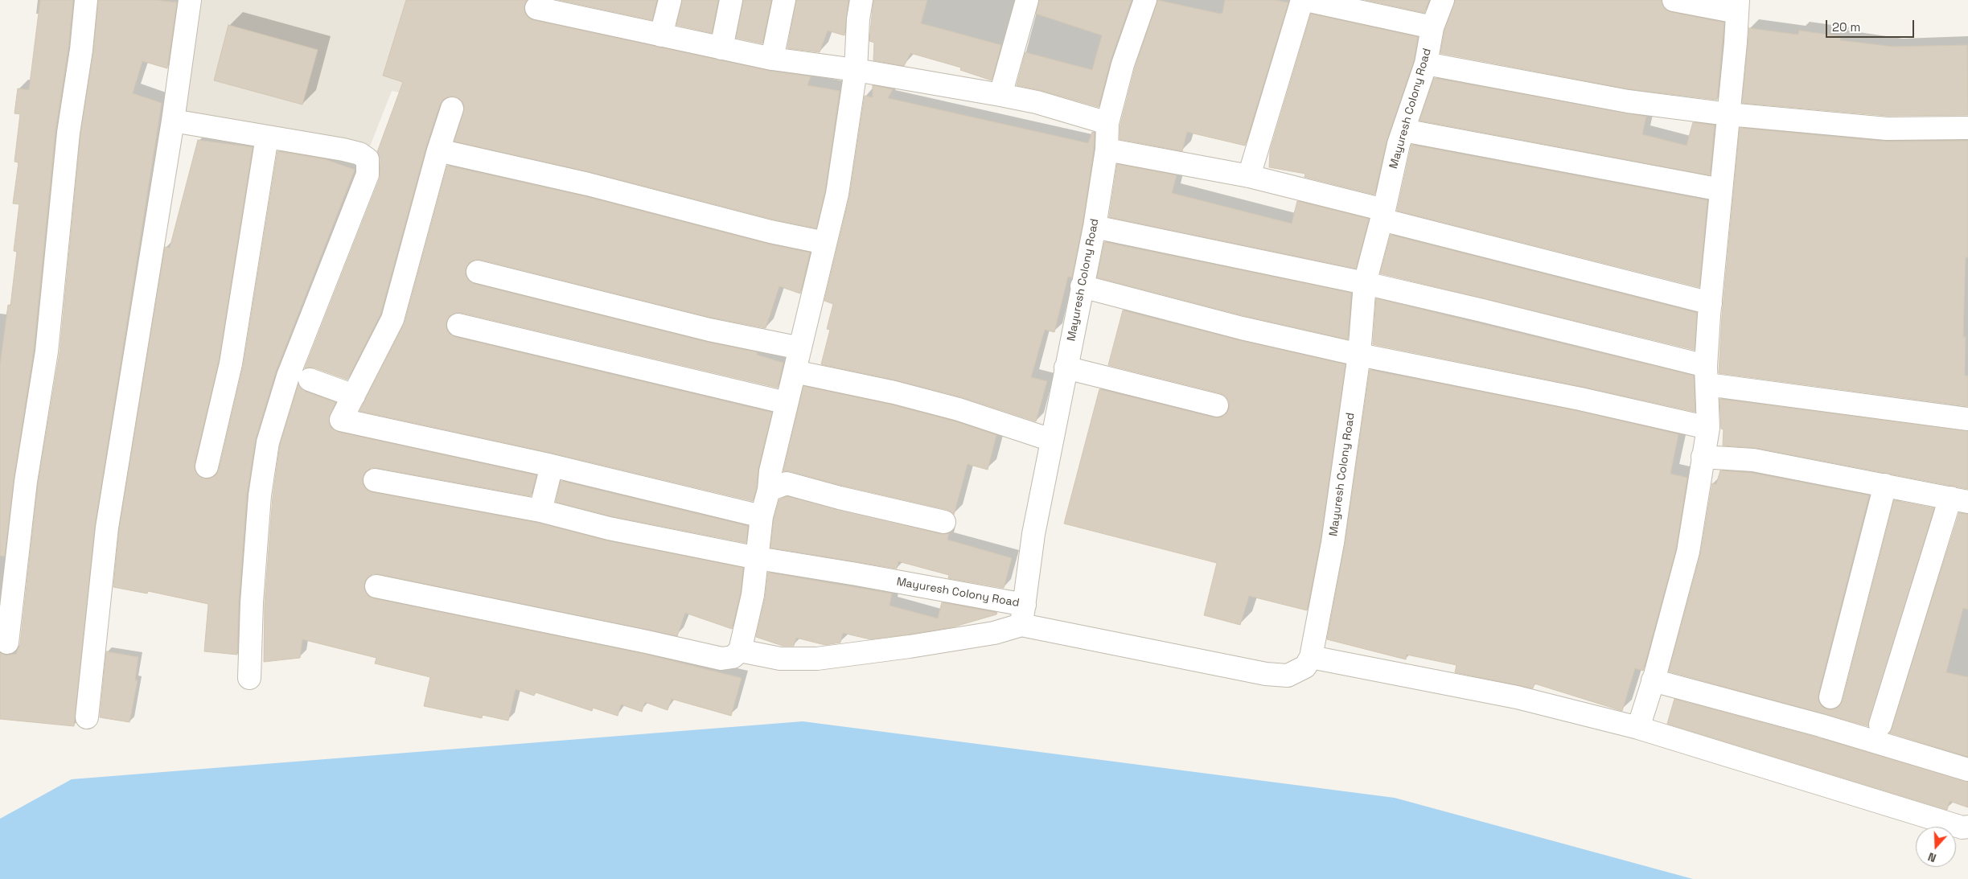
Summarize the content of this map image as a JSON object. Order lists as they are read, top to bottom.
{
  "streets": {
    "street": ["Mayuresh Colony Road"]
  },
  "scale_bar": "20 m",
  "north": "bottom"
}
